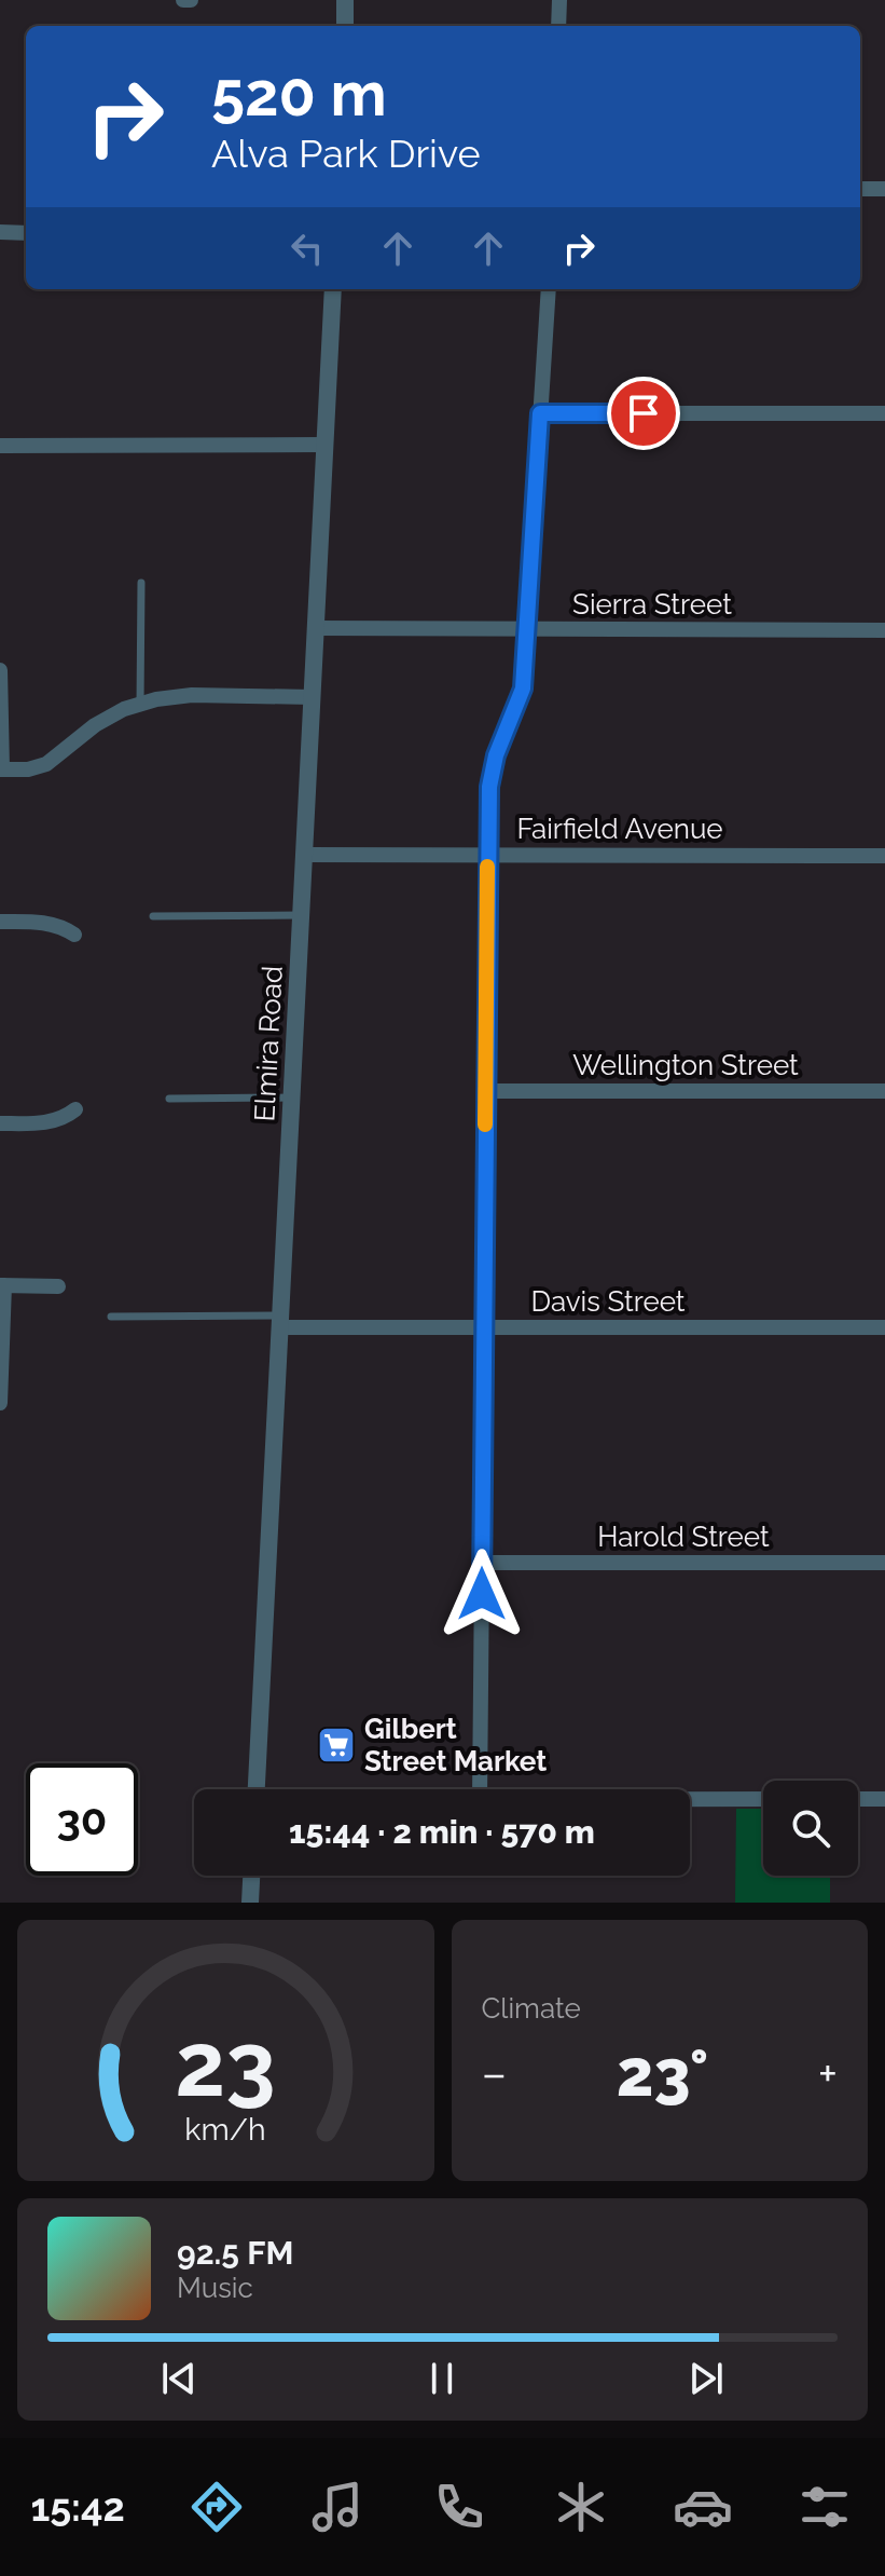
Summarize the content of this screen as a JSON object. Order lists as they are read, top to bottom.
{
  "streets": {
    "street": [
      "Sierra Street",
      "Fairfield Avenue",
      "Elmira Road",
      "Wellington Street",
      "Davis Street",
      "Harold Street"
    ]
  },
  "crossings": [
    ["Sierra Street", "Elmira Road"],
    ["Fairfield Avenue", "Elmira Road"],
    ["Elmira Road", "Davis Street"]
  ],
  "places": {
    "supermarket": ["Gilbert Street Market"]
  },
  "page": {
    "turn": ["520 m", "Alva Park Drive"],
    "limit": "30",
    "trip": "15:44 · 2 min · 570 m",
    "tile": "Climate",
    "heat": ["−", "23°", "+"],
    "song": ["92.5 FM", "Music"],
    "tabs": "15:42",
    "gauge": ["23", "km/h"]
  }
}
